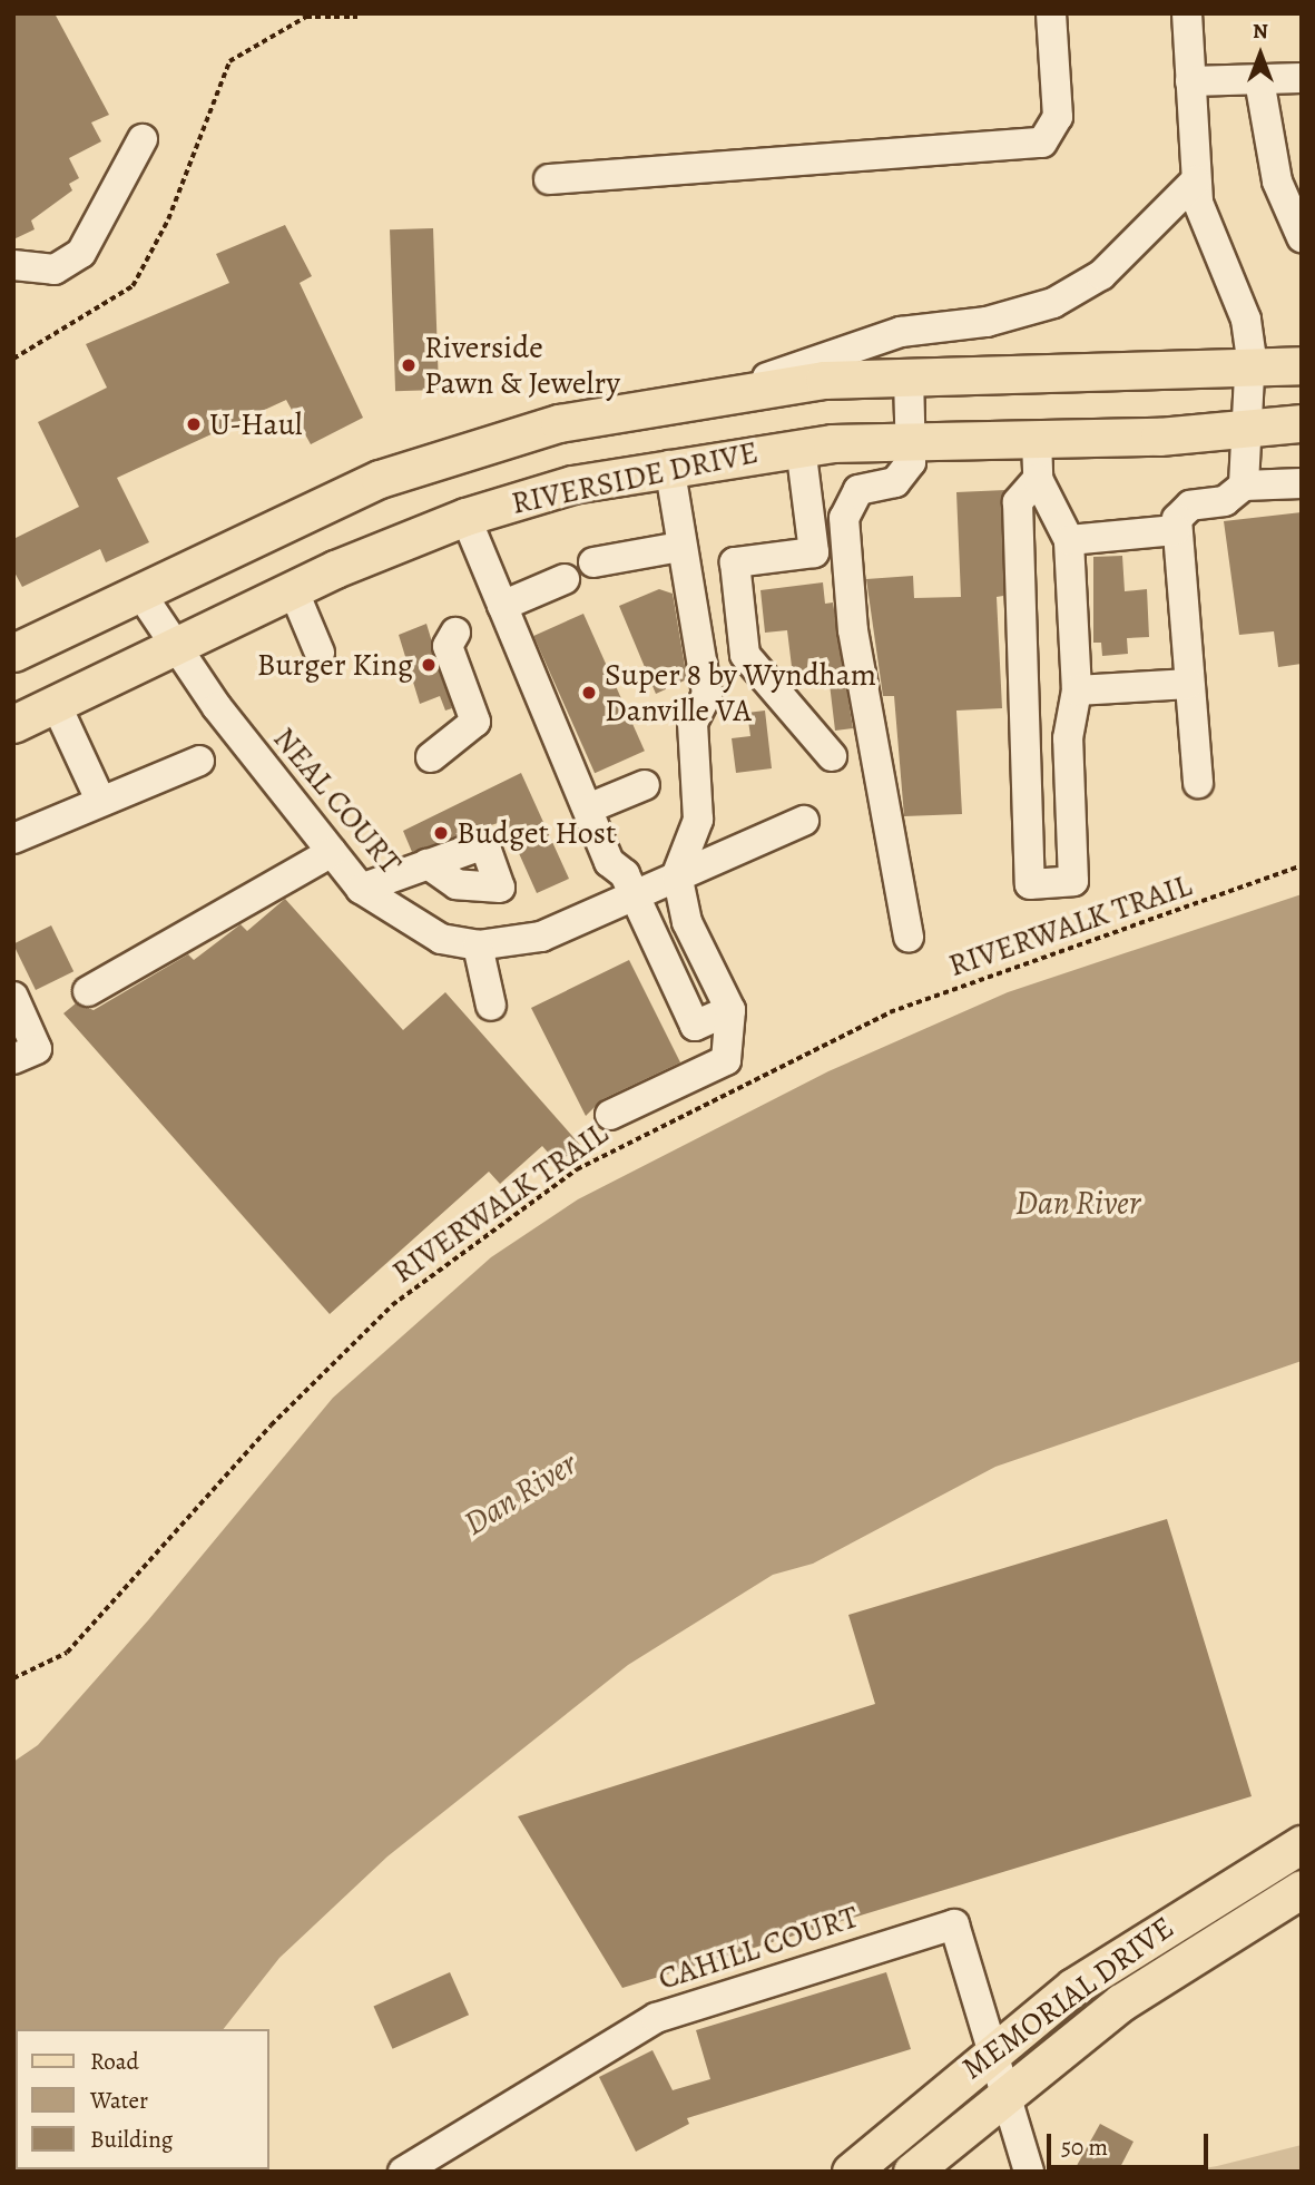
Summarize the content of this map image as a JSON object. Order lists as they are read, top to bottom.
{
  "streets": {
    "main road": ["RIVERSIDE DRIVE", "MEMORIAL DRIVE"],
    "street": ["NEAL COURT", "CAHILL COURT"],
    "path": ["RIVERWALK TRAIL"]
  },
  "crossings": [
    ["RIVERSIDE DRIVE", "NEAL COURT"],
    ["CAHILL COURT", "MEMORIAL DRIVE"]
  ],
  "water": ["Dan River"],
  "places": [
    "Riverside Pawn & Jewelry",
    "U-Haul",
    "Burger King",
    "Super 8 by Wyndham Danville VA",
    "Budget Host"
  ],
  "legend": ["Road", "Water", "Building"],
  "scale_bar": "50 m",
  "north": "top"
}
